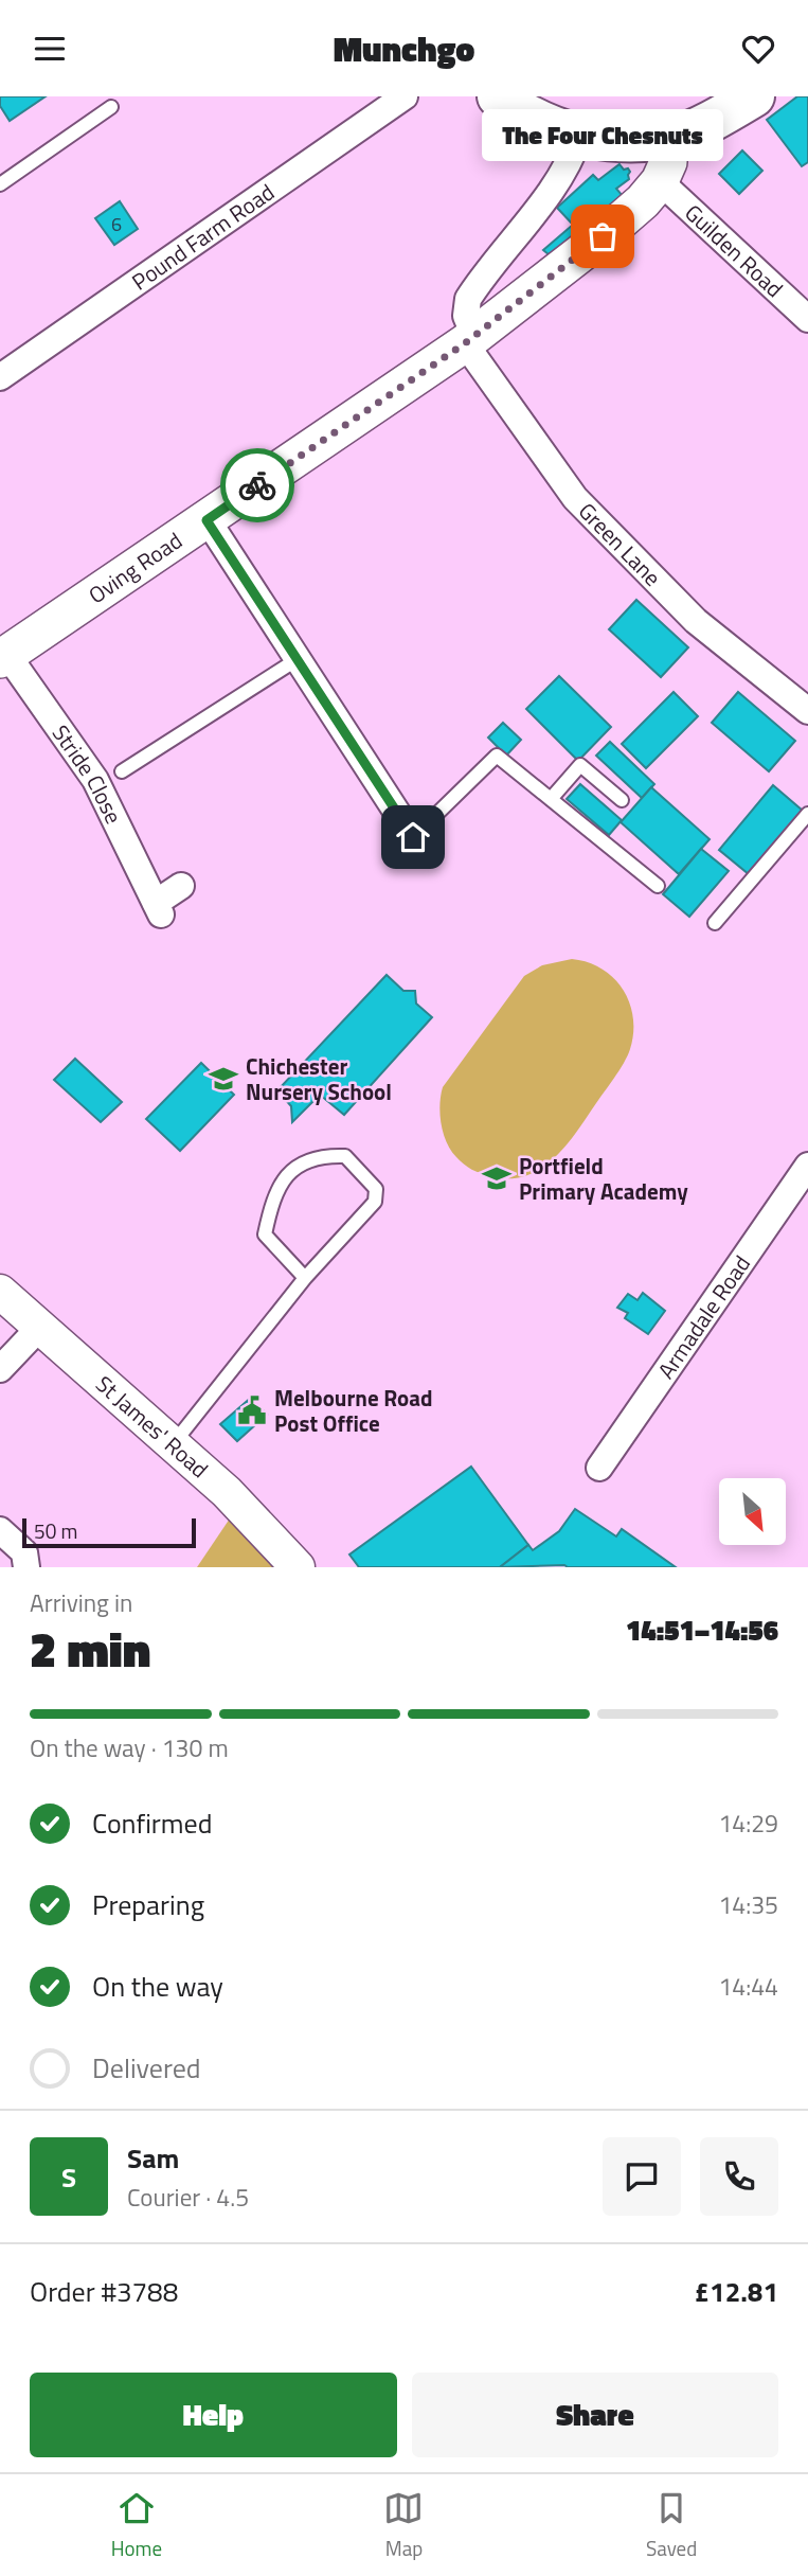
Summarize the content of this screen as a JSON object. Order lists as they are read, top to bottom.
{
  "streets": {
    "main road": ["Oving Road"],
    "street": [
      "Pound Farm Road",
      "Guilden Road",
      "Green Lane",
      "Stride Close",
      "Armadale Road",
      "St James' Road"
    ]
  },
  "crossings": [
    ["Guilden Road", "Oving Road"],
    ["Green Lane", "Oving Road"],
    ["Oving Road", "Stride Close"]
  ],
  "places": {
    "other": ["The Four Chesnuts"],
    "school or university": ["Chichester Nursery School", "Portfield Primary Academy"],
    "public building": ["Melbourne Road Post Office"]
  },
  "house_numbers": ["6"],
  "scale_bar": "50 m",
  "north": "bottom right",
  "page": {
    "header": "Munchgo",
    "bubble": "The Four Chesnuts",
    "scale": "50 m",
    "heading": ["2 min", "Arriving in", "14:51–14:56"],
    "panel": [
      "Sam",
      "Courier · 4.5",
      "Order #3788",
      "£12.81"
    ],
    "bar": "On the way · 130 m",
    "list": [
      ["Confirmed", "14:29"],
      ["Preparing", "14:35"],
      ["On the way", "14:44"],
      "Delivered"
    ],
    "round": "S",
    "buttons": ["Help", "Share"],
    "tabs": ["Home", "Map", "Saved"]
  }
}
